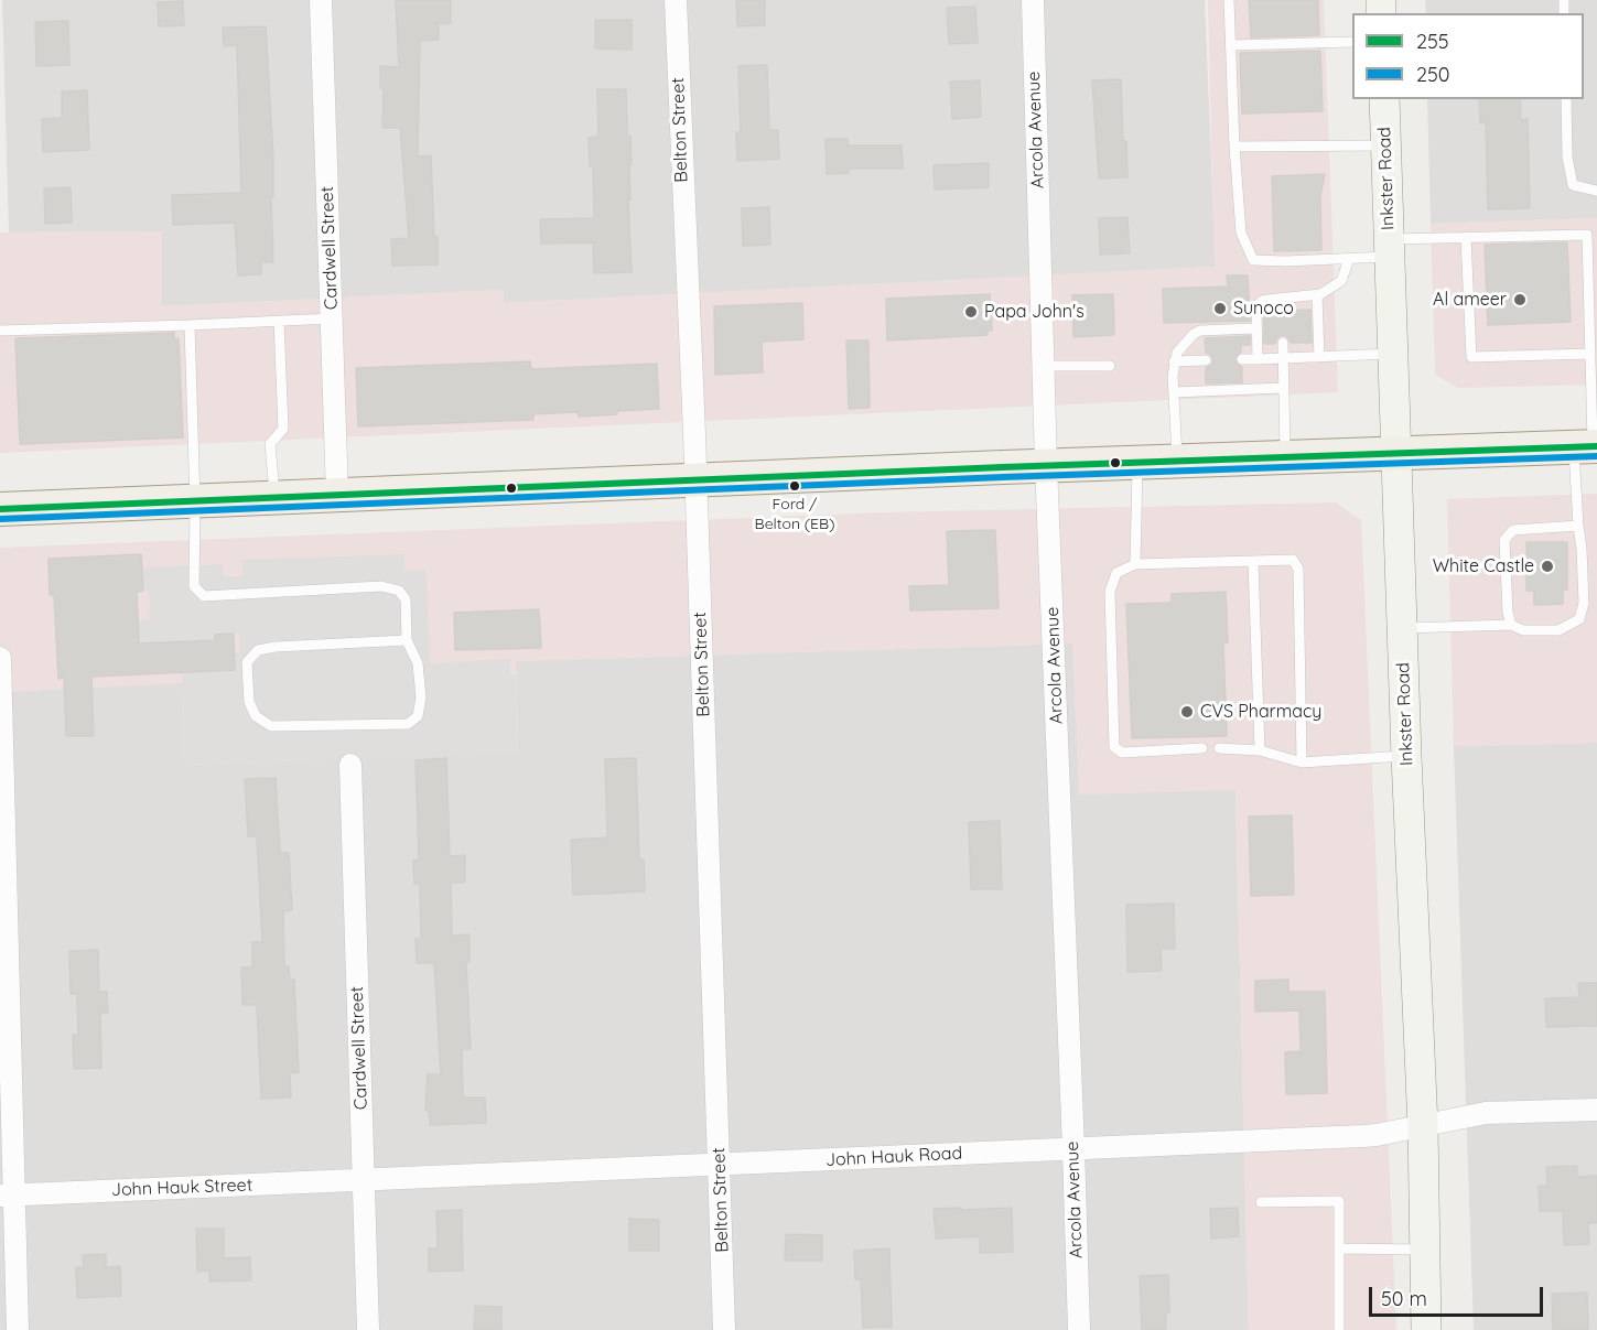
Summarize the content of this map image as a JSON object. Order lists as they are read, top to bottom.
{
  "streets": {
    "main road": ["Inkster Road"],
    "street": [
      "Belton Street",
      "Arcola Avenue",
      "Cardwell Street",
      "John Hauk Road",
      "John Hauk Street"
    ]
  },
  "crossings": [
    ["Belton Street", "John Hauk Road"],
    ["Arcola Avenue", "John Hauk Road"],
    ["Inkster Road", "John Hauk Road"],
    ["Cardwell Street", "John Hauk Road"],
    ["Cardwell Street", "John Hauk Street"],
    ["John Hauk Road", "John Hauk Street"]
  ],
  "places": [
    "Al ameer",
    "Sunoco",
    "Papa John's",
    "Ford / Belton (EB)",
    "White Castle",
    "CVS Pharmacy"
  ],
  "lines": ["transit line 255", "transit line 250"],
  "legend": ["255", "250"],
  "scale_bar": "50 m"
}
